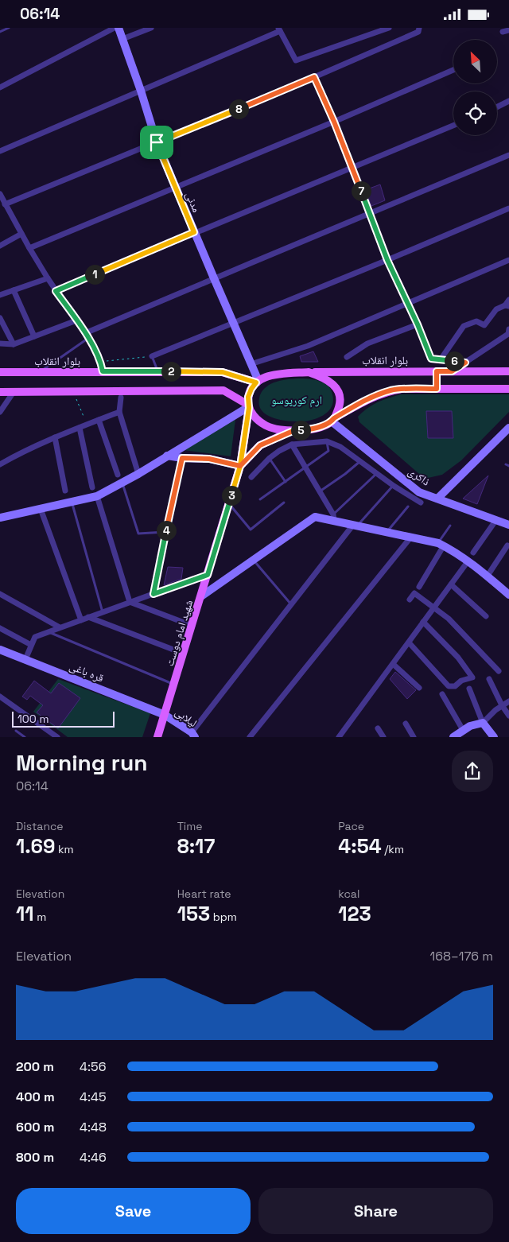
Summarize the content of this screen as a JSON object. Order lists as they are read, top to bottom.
{
  "streets": {
    "main road": [
      "مدنی",
      "بلوار انقلاب",
      "ذاکری",
      "شهید امام دوست",
      "قره باغی",
      "لیلابی"
    ]
  },
  "crossings": [
    ["مدنی", "بلوار انقلاب"],
    ["مدنی", "ذاکری"],
    ["مدنی", "شهید امام دوست"],
    ["بلوار انقلاب", "ذاکری"],
    ["بلوار انقلاب", "شهید امام دوست"],
    ["ذاکری", "شهید امام دوست"],
    ["شهید امام دوست", "قره باغی"],
    ["شهید امام دوست", "لیلابی"],
    ["قره باغی", "لیلابی"]
  ],
  "parks": ["ارم کورپوسو"],
  "scale_bar": "100 m",
  "north": "top left",
  "page": {
    "status": "06:14",
    "pins": [
      "8",
      "7",
      "1",
      "6",
      "2",
      "5",
      "3",
      "4"
    ],
    "scale": "100 m",
    "heading": ["Morning run", "06:14"],
    "stats": [
      ["Distance", "1.69 km"],
      ["Time", "8:17"],
      ["Pace", "4:54 /km"],
      ["Elevation", "11 m"],
      ["Heart rate", "153 bpm"],
      ["kcal", "123"]
    ],
    "chart": ["Elevation", "168–176 m"],
    "list": [
      {
        "name": "200 m",
        "note": "4:56"
      },
      {
        "name": "400 m",
        "note": "4:45"
      },
      {
        "name": "600 m",
        "note": "4:48"
      },
      {
        "name": "800 m",
        "note": "4:46"
      }
    ],
    "buttons": ["Save", "Share"]
  }
}
